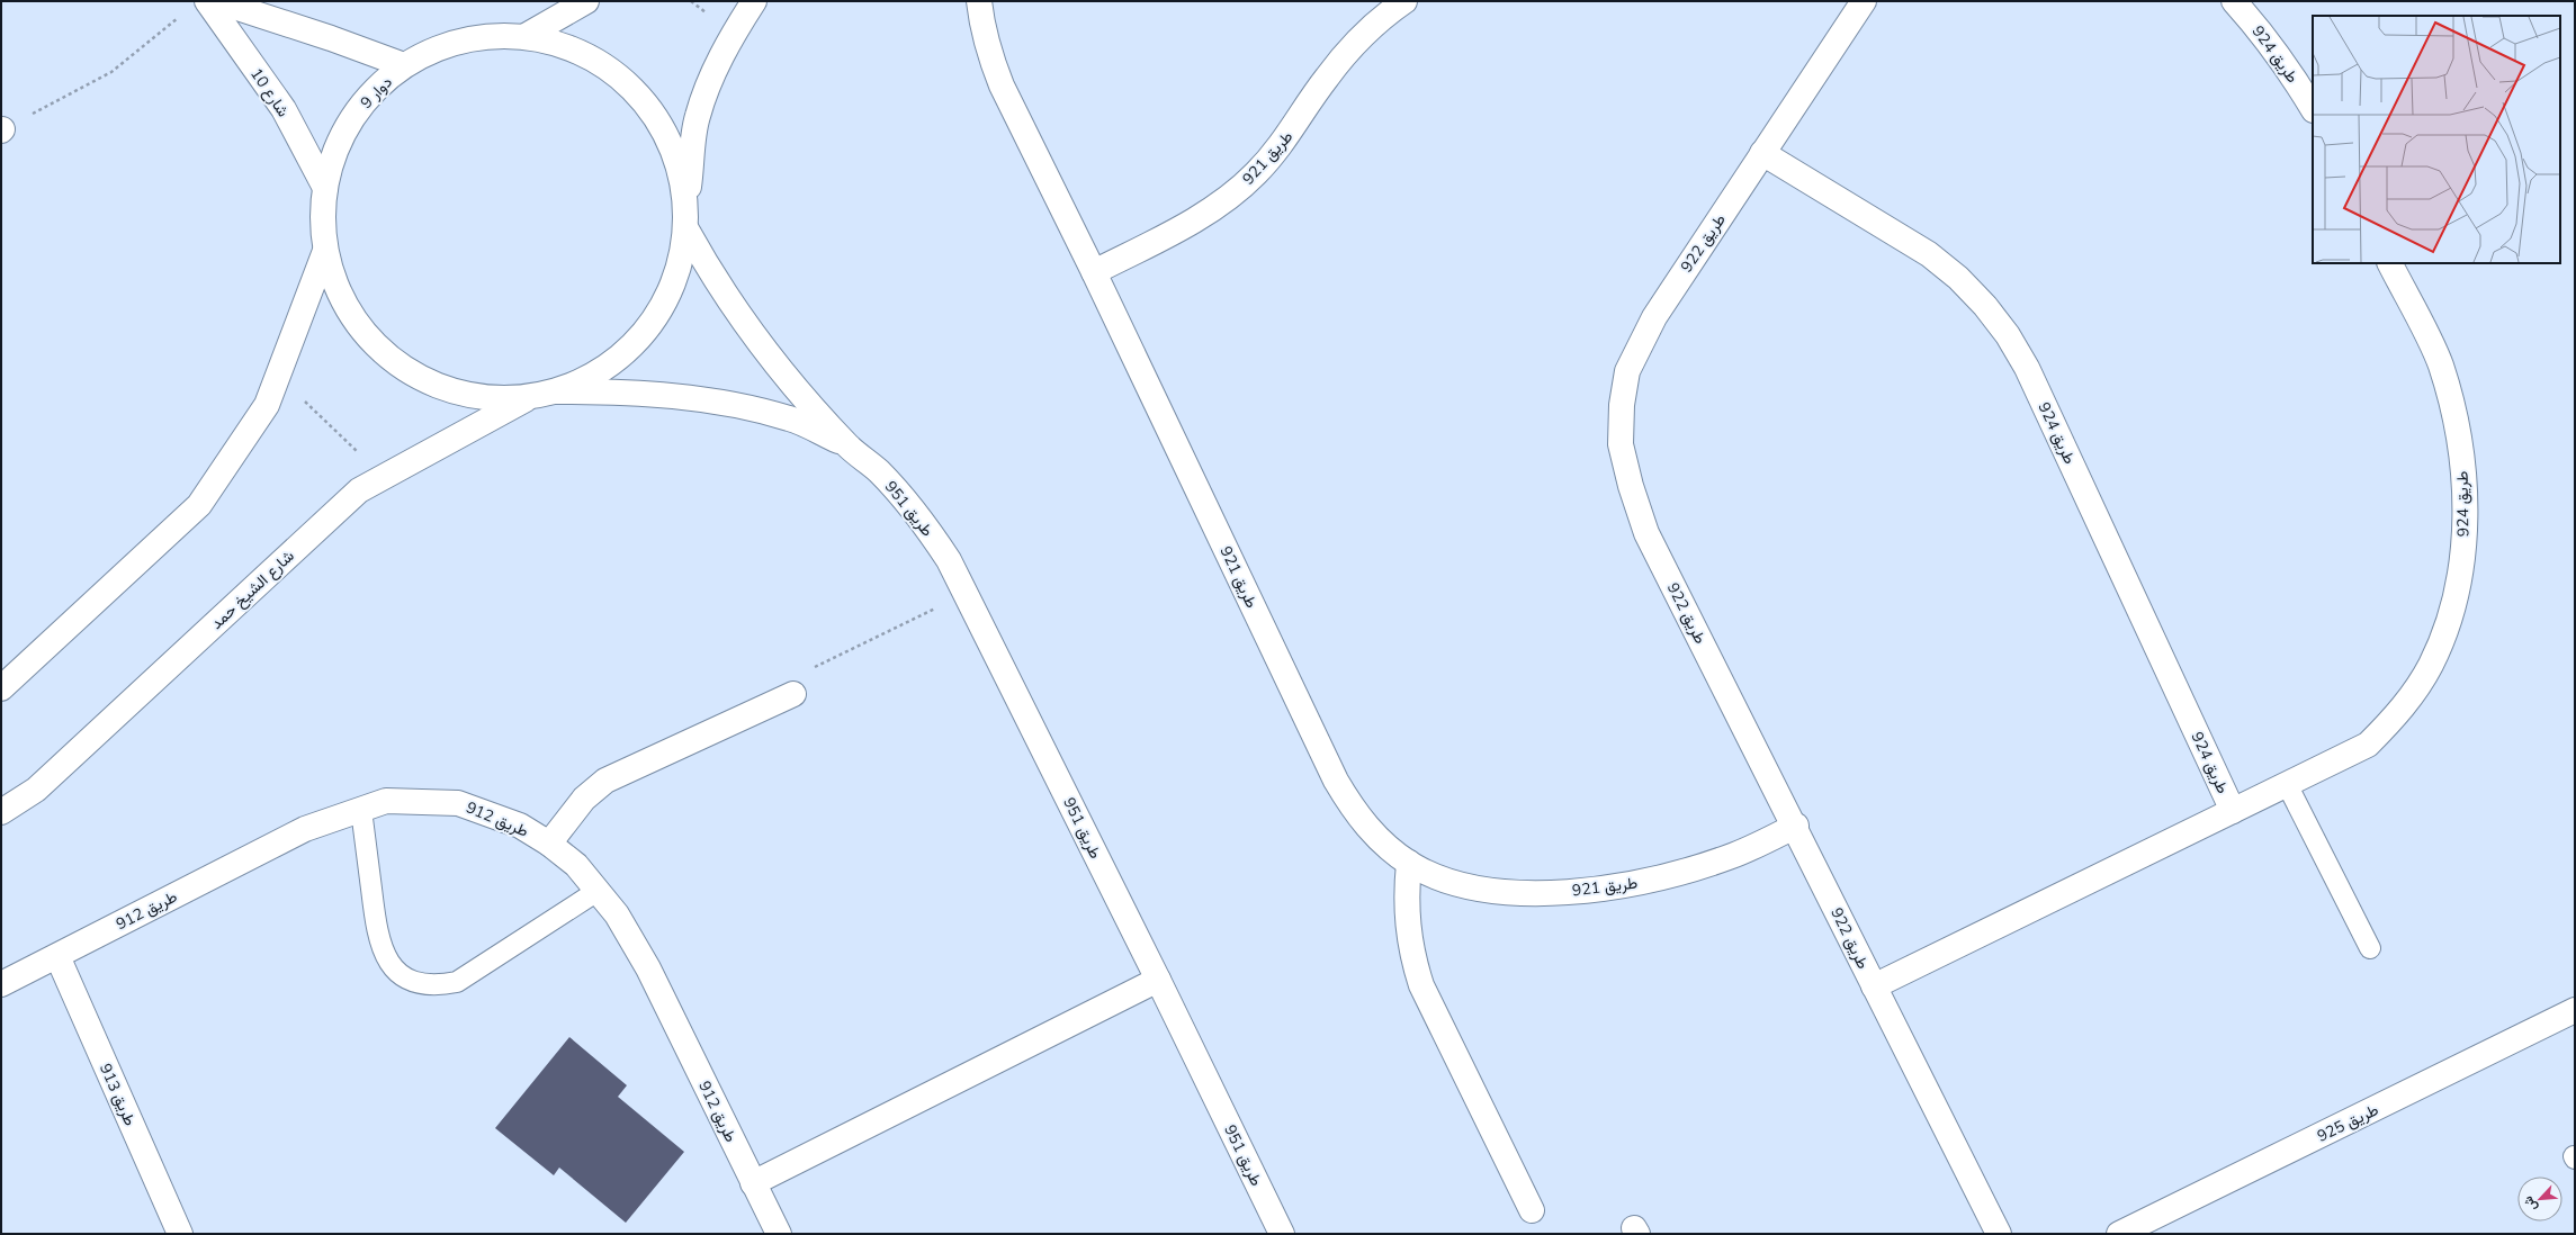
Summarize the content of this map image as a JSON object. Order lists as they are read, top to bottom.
{
  "streets": {
    "street": [
      "طريق 924",
      "شارع 10",
      "دوار 9",
      "طريق 921",
      "طريق 922",
      "طريق 951",
      "شارع الشيخ حمد",
      "طريق 912",
      "طريق 913",
      "طريق 925"
    ]
  },
  "crossings": [
    ["طريق 924", "طريق 922"],
    ["شارع 10", "دوار 9"],
    ["دوار 9", "طريق 951"],
    ["دوار 9", "شارع الشيخ حمد"],
    ["طريق 921", "طريق 922"],
    ["طريق 912", "طريق 913"]
  ],
  "north": "bottom left"
}
